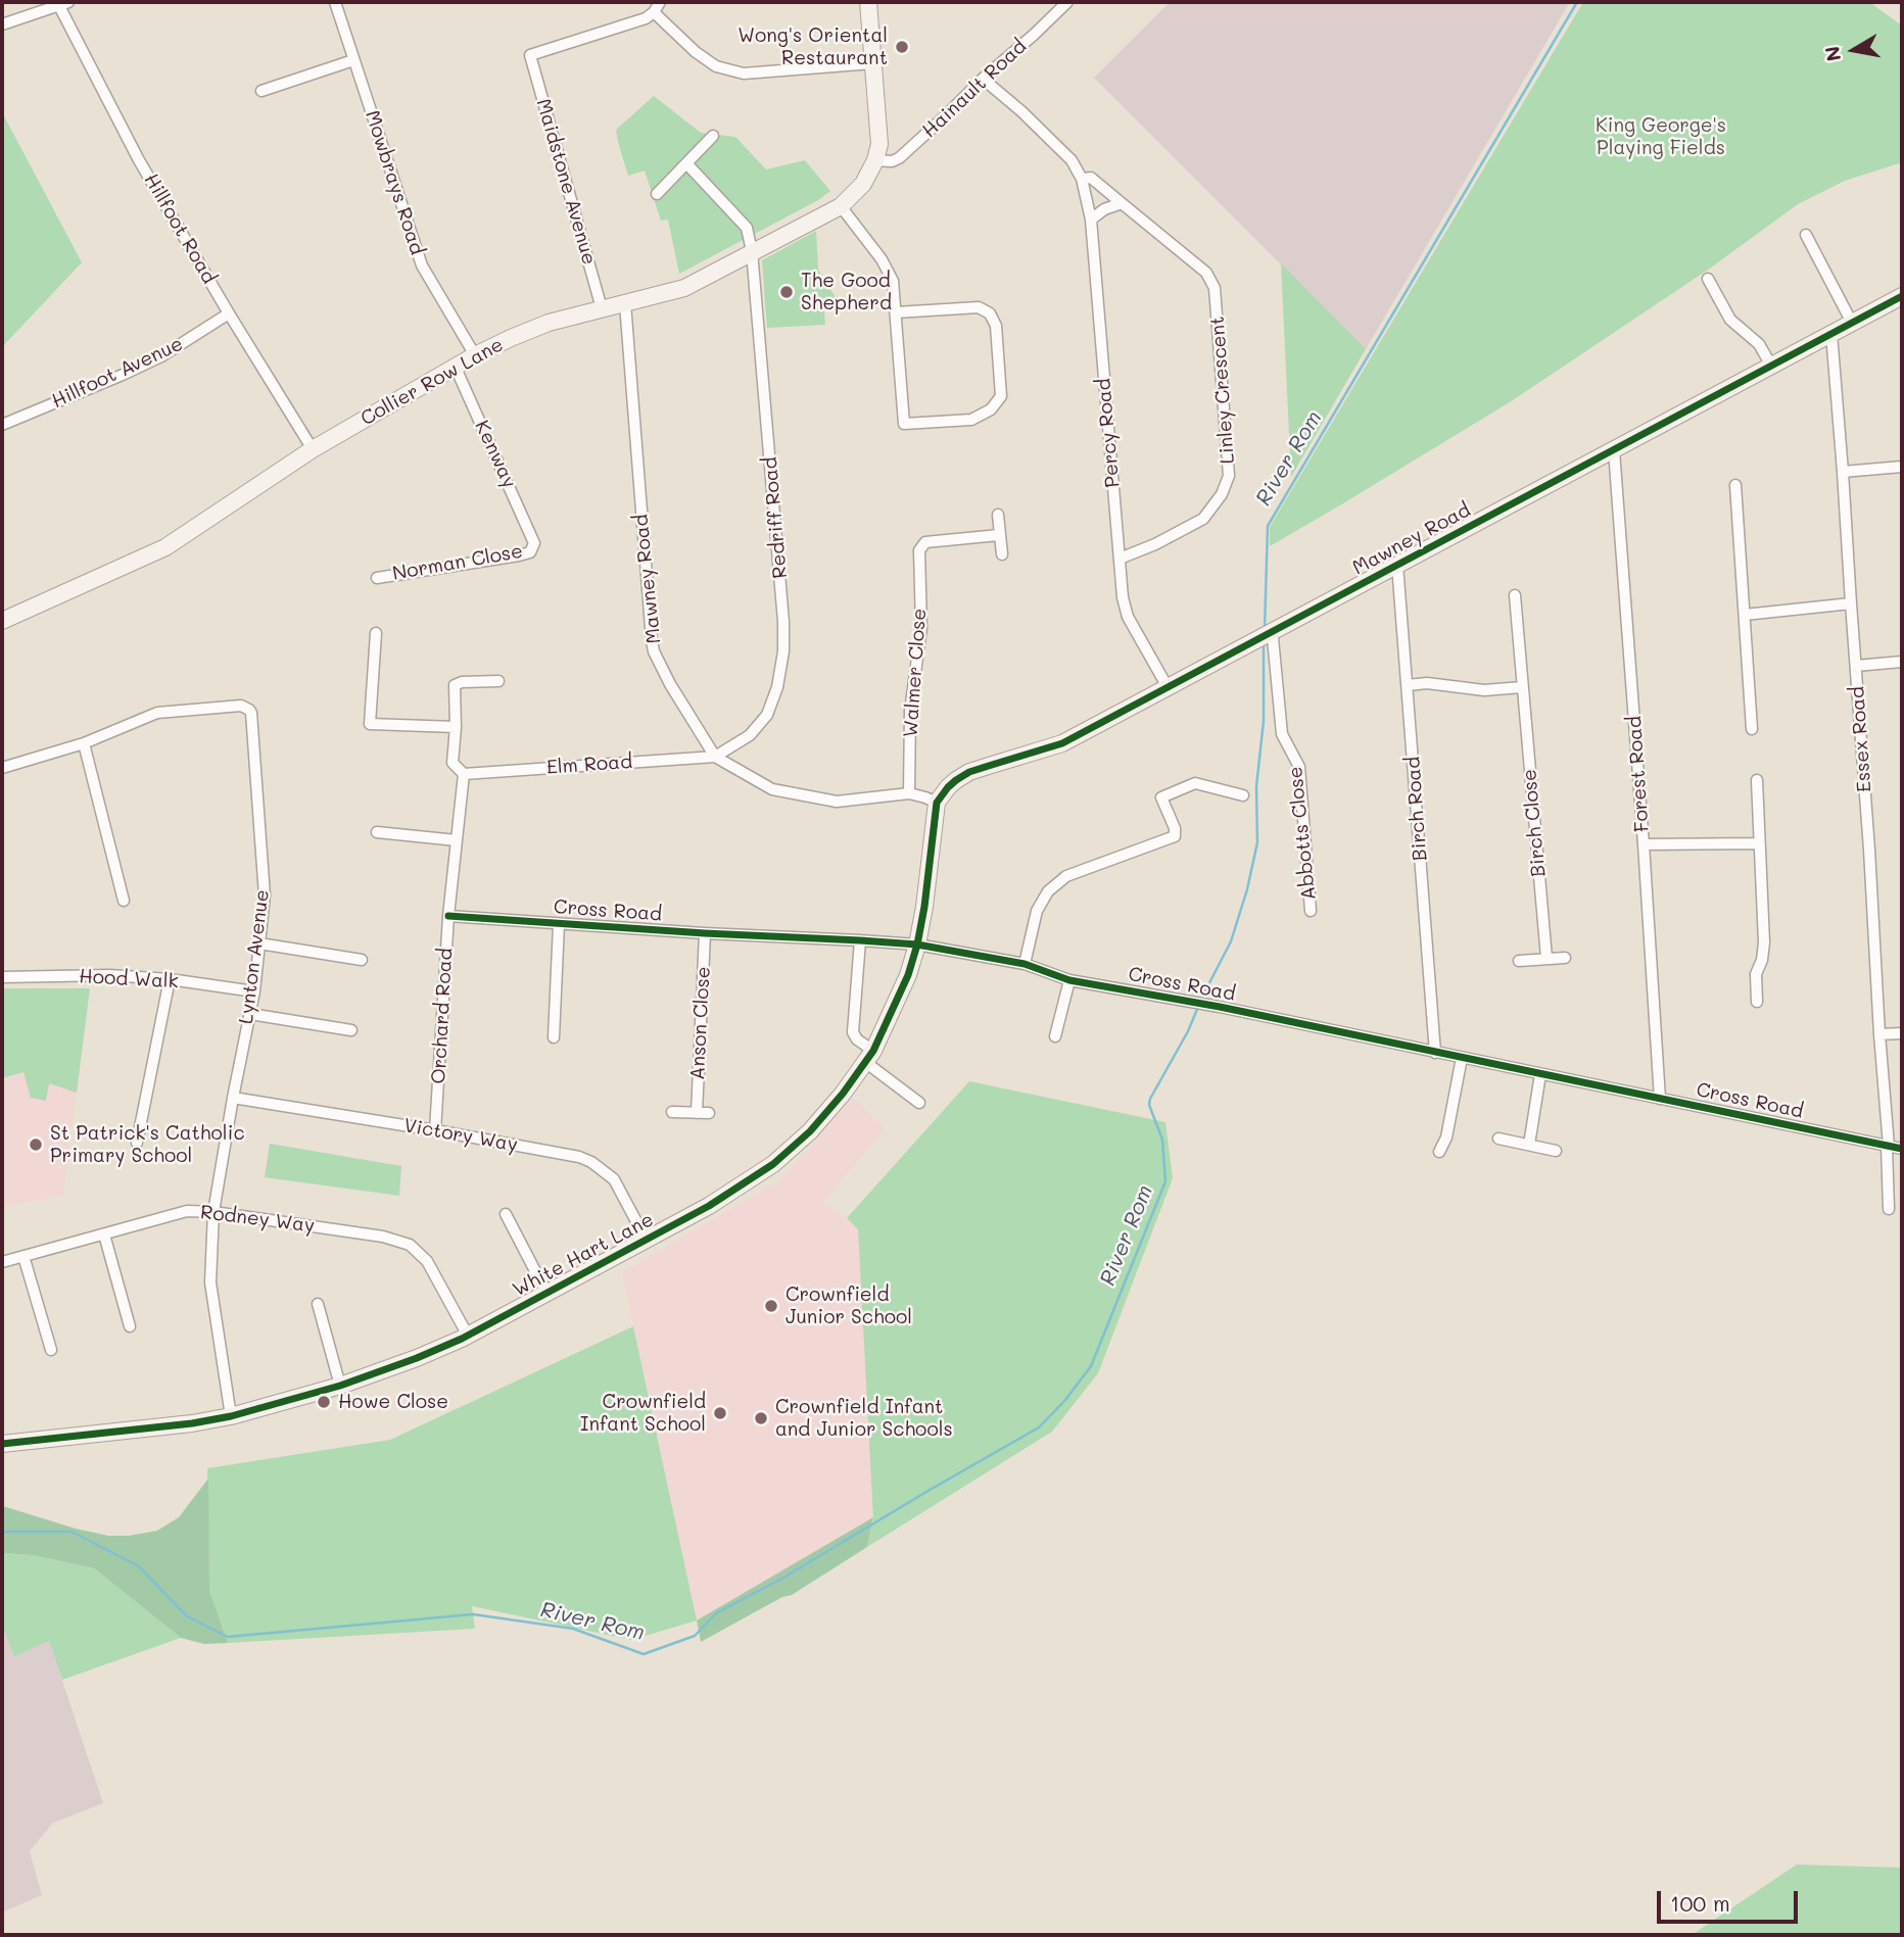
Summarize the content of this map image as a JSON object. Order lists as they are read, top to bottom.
{
  "streets": {
    "street": [
      "Hainault Road",
      "Maidstone Avenue",
      "Mowbrays Road",
      "Hillfoot Road",
      "Hillfoot Avenue",
      "Collier Row Lane",
      "Linley Crescent",
      "Percy Road",
      "Kenway",
      "Redriff Road",
      "Mawney Road",
      "Norman Close",
      "Walmer Close",
      "Essex Road",
      "Elm Road",
      "Forest Road",
      "Birch Road",
      "Birch Close",
      "Abbotts Close",
      "Cross Road",
      "Lynton Avenue",
      "Hood Walk",
      "Orchard Road",
      "Anson Close",
      "Victory Way",
      "Rodney Way",
      "White Hart Lane"
    ]
  },
  "crossings": [
    ["Hainault Road", "Collier Row Lane"],
    ["Hainault Road", "Linley Crescent"],
    ["Maidstone Avenue", "Collier Row Lane"],
    ["Mowbrays Road", "Collier Row Lane"],
    ["Hillfoot Road", "Hillfoot Avenue"],
    ["Hillfoot Road", "Collier Row Lane"],
    ["Collier Row Lane", "Kenway"],
    ["Collier Row Lane", "Redriff Road"],
    ["Collier Row Lane", "Mawney Road"],
    ["Linley Crescent", "Percy Road"],
    ["Percy Road", "Mawney Road"],
    ["Kenway", "Norman Close"],
    ["Redriff Road", "Mawney Road"],
    ["Redriff Road", "Elm Road"],
    ["Mawney Road", "Walmer Close"],
    ["Mawney Road", "Essex Road"],
    ["Mawney Road", "Elm Road"],
    ["Mawney Road", "Forest Road"],
    ["Mawney Road", "Birch Road"],
    ["Mawney Road", "Abbotts Close"],
    ["Mawney Road", "White Hart Lane"],
    ["Essex Road", "Cross Road"],
    ["Elm Road", "Orchard Road"],
    ["Forest Road", "Cross Road"],
    ["Birch Road", "Cross Road"],
    ["Cross Road", "Orchard Road"],
    ["Cross Road", "Anson Close"],
    ["Cross Road", "White Hart Lane"],
    ["Lynton Avenue", "Hood Walk"],
    ["Lynton Avenue", "Victory Way"],
    ["Lynton Avenue", "Rodney Way"],
    ["Lynton Avenue", "White Hart Lane"],
    ["Orchard Road", "Victory Way"],
    ["Victory Way", "White Hart Lane"],
    ["Rodney Way", "White Hart Lane"]
  ],
  "water": ["River Rom"],
  "parks": ["King George's Playing Fields"],
  "places": [
    "Wong's Oriental Restaurant",
    "The Good Shepherd",
    "St Patrick's Catholic Primary School",
    "Crownfield Junior School",
    "Howe Close",
    "Crownfield Infant School",
    "Crownfield Infant and Junior Schools"
  ],
  "scale_bar": "100 m",
  "north": "left"
}
